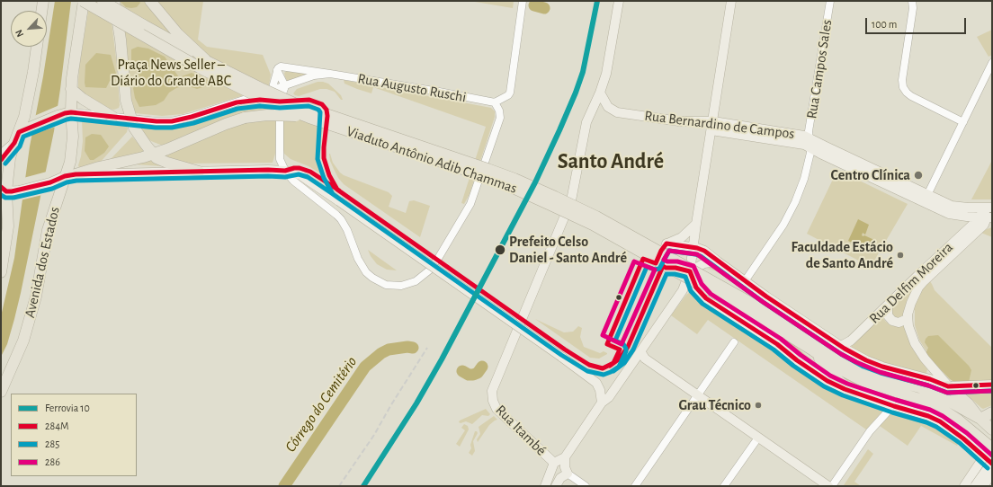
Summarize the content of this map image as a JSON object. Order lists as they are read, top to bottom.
{
  "streets": {
    "highway": ["Viaduto Antônio Adib Chammas", "Avenida dos Estados"],
    "main road": ["Rua Bernardino de Campos", "Rua Delfim Moreira", "Rua Itambé"],
    "street": ["Rua Campos Sales", "Rua Augusto Ruschi"]
  },
  "crossings": [
    ["Rua Campos Sales", "Rua Bernardino de Campos"],
    ["Rua Augusto Ruschi", "Avenida dos Estados"],
    ["Rua Bernardino de Campos", "Rua Delfim Moreira"],
    ["Rua Bernardino de Campos", "Rua Itambé"],
    ["Viaduto Antônio Adib Chammas", "Avenida dos Estados"]
  ],
  "districts": ["Santo André"],
  "water": ["Córrego do Cemitério"],
  "parks": ["Praça News Seller – Diário do Grande ABC"],
  "places": [
    "Centro Clínica",
    "Prefeito Celso Daniel - Santo André",
    "Faculdade Estácio de Santo André",
    "Grau Técnico"
  ],
  "lines": [
    "rail line 10",
    "transit line 284M",
    "transit line 285",
    "transit line 286"
  ],
  "legend": [
    "Ferrovia 10",
    "284M",
    "285",
    "286"
  ],
  "scale_bar": "100 m",
  "north": "bottom left"
}
